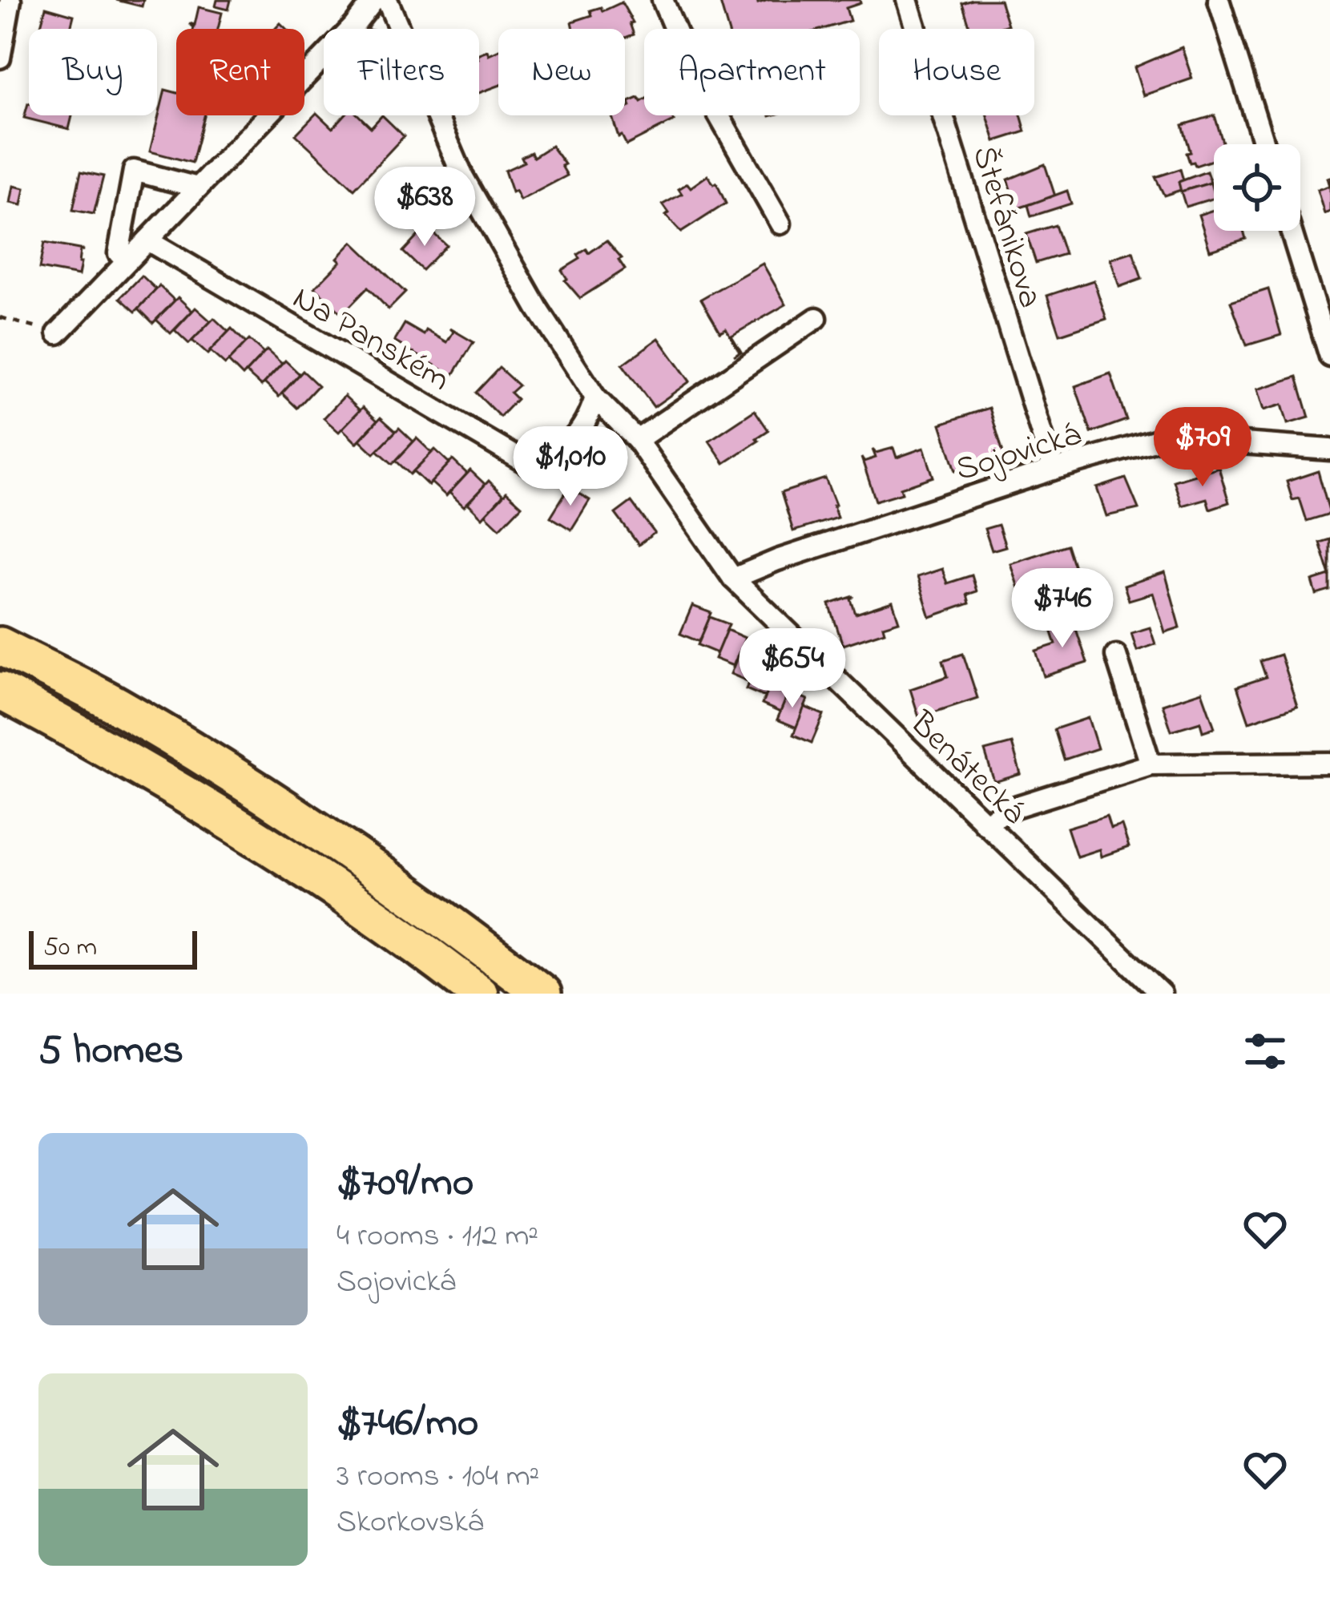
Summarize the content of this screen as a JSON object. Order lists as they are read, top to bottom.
{
  "streets": {
    "street": [
      "Štefánikova",
      "Na Panském",
      "Sojovická",
      "Benátecká"
    ]
  },
  "crossings": [
    ["Štefánikova", "Sojovická"],
    ["Na Panském", "Benátecká"],
    ["Sojovická", "Benátecká"]
  ],
  "scale_bar": "50 m",
  "page": {
    "chip": [
      "Buy",
      "Rent",
      "Filters",
      "New",
      "Apartment",
      "House"
    ],
    "price": [
      "$638",
      "$709",
      "$1,010",
      "$746",
      "$654"
    ],
    "scale": "50 m",
    "heading": "5 homes",
    "list": [
      {
        "name": "$709/mo",
        "note": "4 rooms · 112 m² · Sojovická"
      },
      {
        "name": "$746/mo",
        "note": "3 rooms · 104 m² · Skorkovská"
      }
    ]
  }
}
